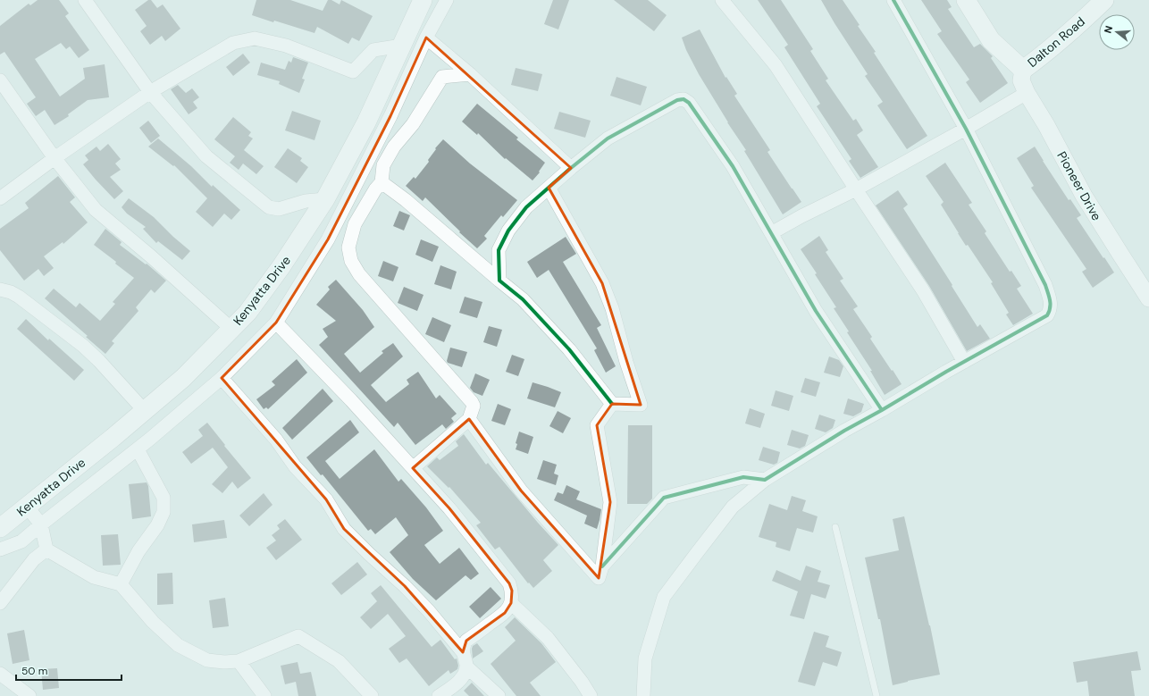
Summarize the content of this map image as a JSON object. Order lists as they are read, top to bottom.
{
  "streets": {
    "main road": ["Dalton Road", "Kenyatta Drive"],
    "street": ["Pioneer Drive"]
  },
  "crossings": [
    ["Dalton Road", "Pioneer Drive"]
  ],
  "scale_bar": "50 m",
  "north": "left"
}
